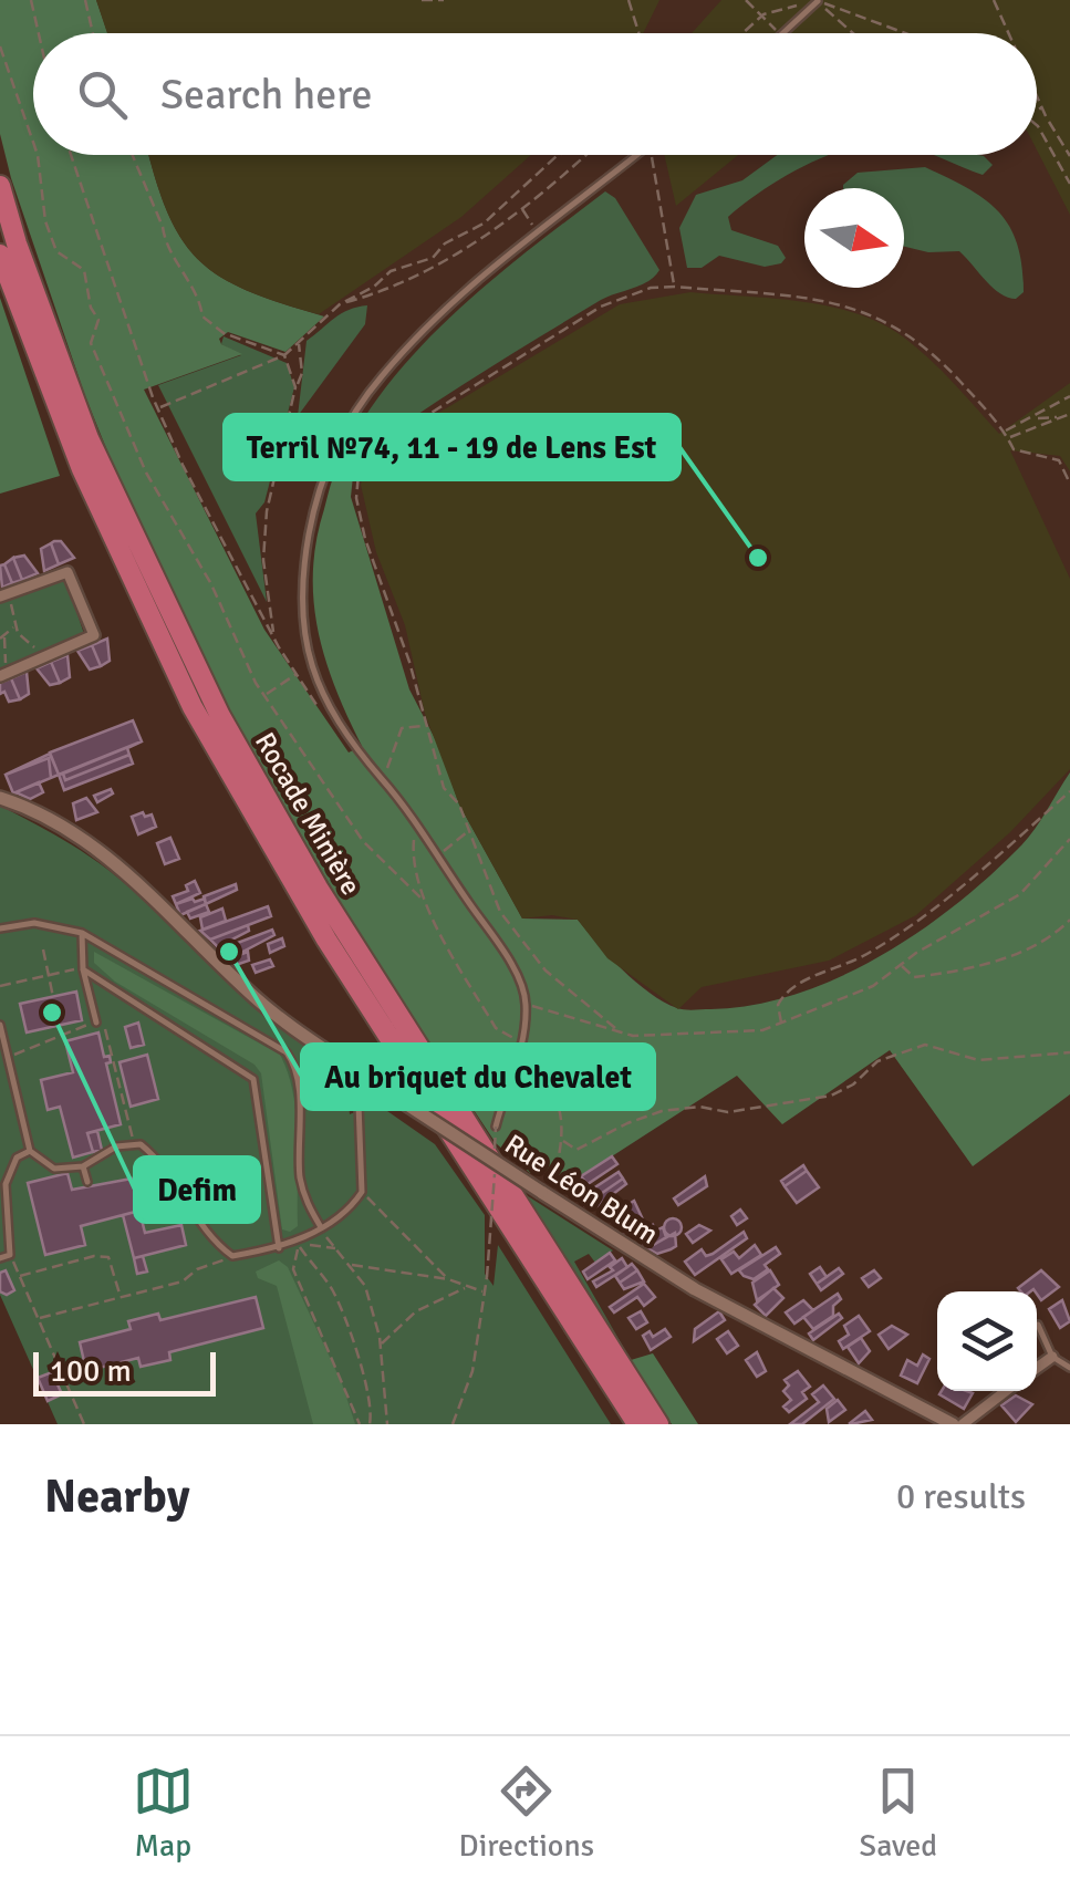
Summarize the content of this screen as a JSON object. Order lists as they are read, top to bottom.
{
  "streets": {
    "highway": ["Rocade Minière"],
    "street": ["Rue Léon Blum"]
  },
  "places": ["Terril №74, 11 - 19 de Lens Est", "Au briquet du Chevalet", "Defim"],
  "scale_bar": "100 m",
  "north": "right",
  "page": {
    "search": "Search here",
    "scale": "100 m",
    "heading": ["Nearby", "0 results"],
    "nav": ["Map", "Directions", "Saved"]
  }
}
